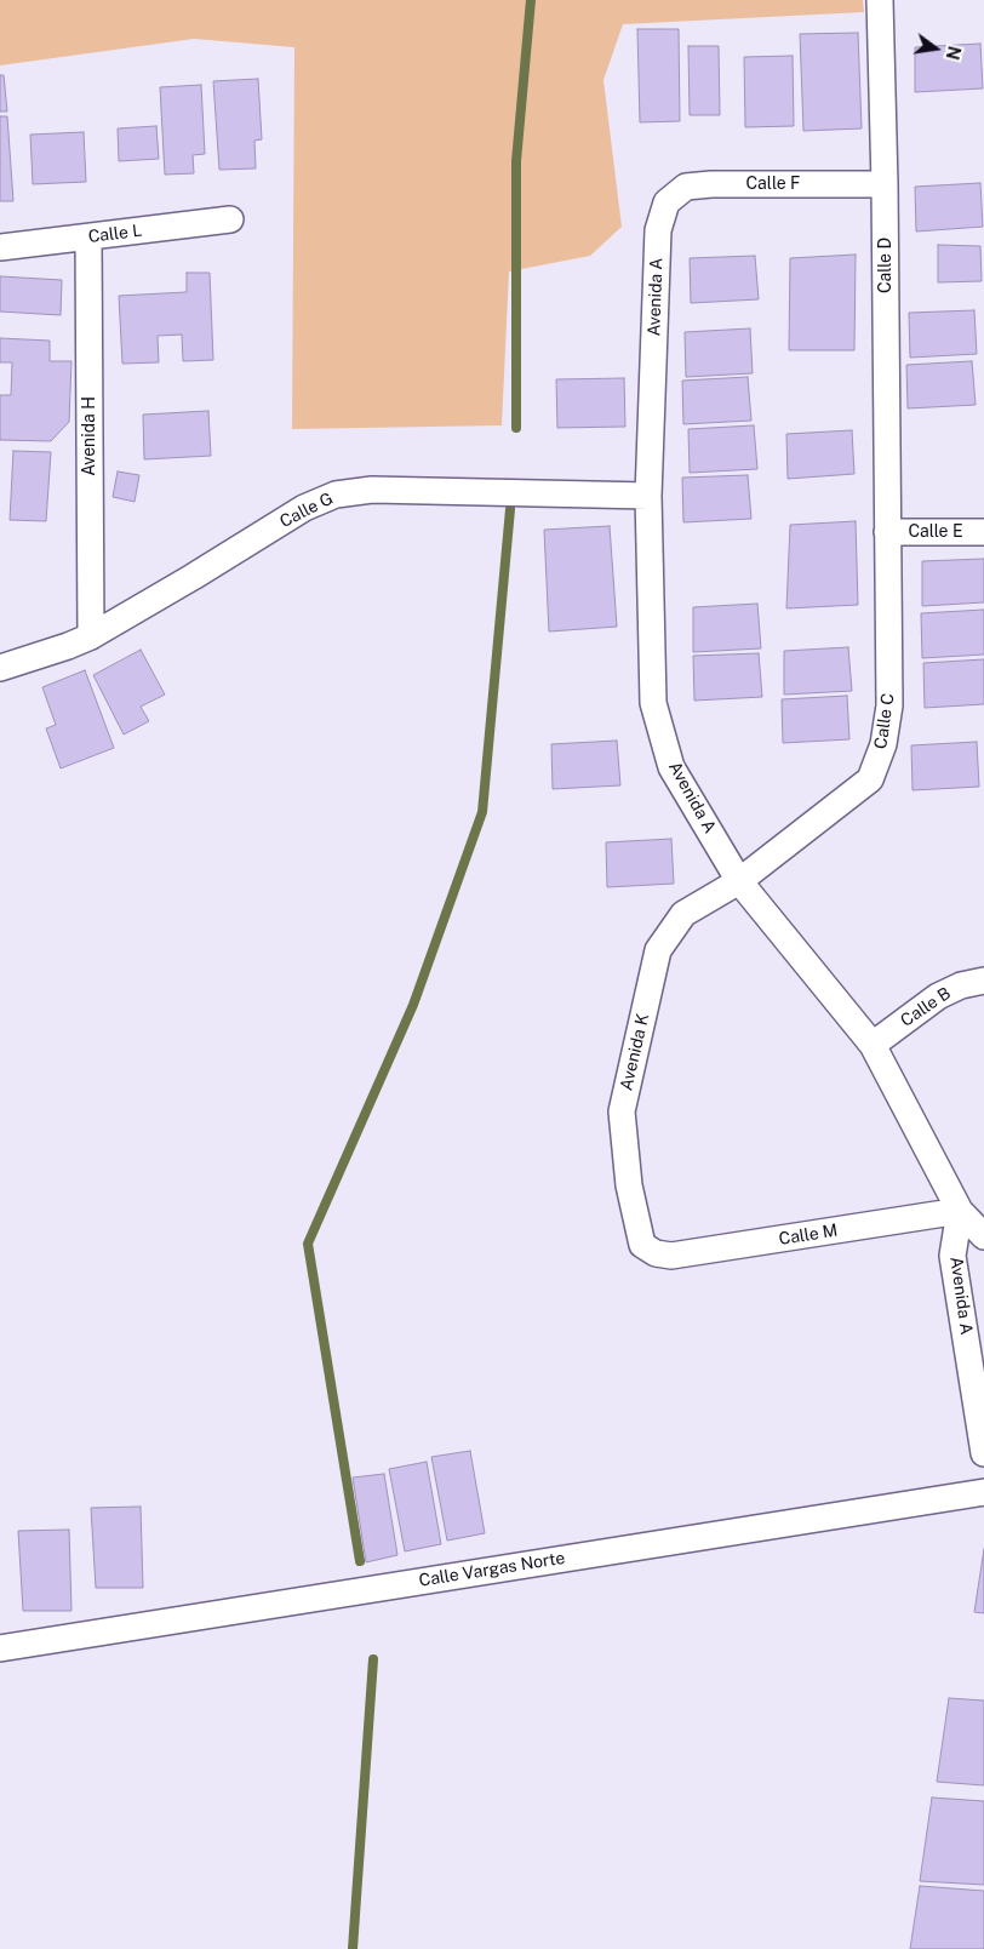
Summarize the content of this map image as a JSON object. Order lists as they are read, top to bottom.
{
  "streets": {
    "street": [
      "Calle F",
      "Calle L",
      "Calle D",
      "Avenida A",
      "Avenida H",
      "Calle G",
      "Calle E",
      "Calle C",
      "Calle B",
      "Avenida K",
      "Calle M",
      "Calle Vargas Norte"
    ]
  },
  "crossings": [
    ["Calle F", "Calle D"],
    ["Calle F", "Avenida A"],
    ["Calle L", "Avenida H"],
    ["Calle D", "Calle E"],
    ["Calle D", "Calle C"],
    ["Avenida A", "Calle G"],
    ["Avenida A", "Calle C"],
    ["Avenida A", "Calle B"],
    ["Avenida A", "Avenida K"],
    ["Avenida A", "Calle M"],
    ["Avenida H", "Calle G"],
    ["Calle E", "Calle C"],
    ["Calle C", "Avenida K"],
    ["Avenida K", "Calle M"]
  ],
  "north": "right"
}
